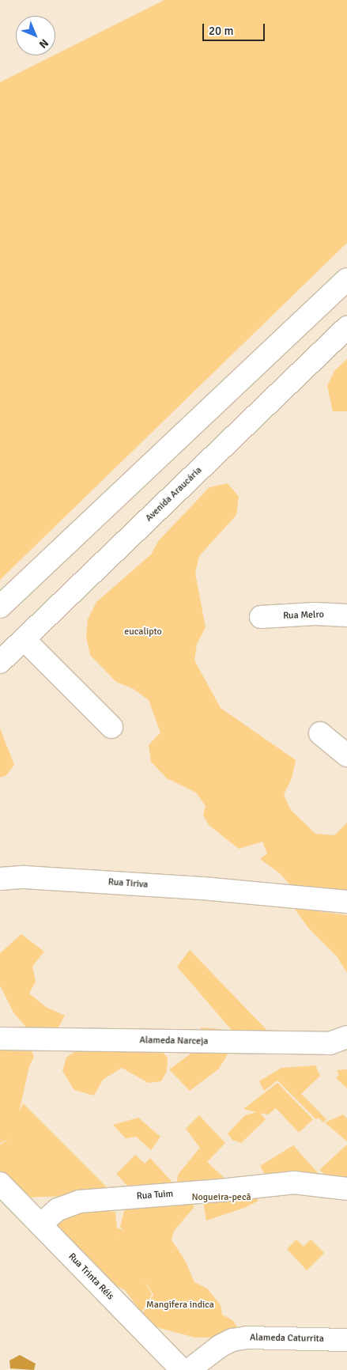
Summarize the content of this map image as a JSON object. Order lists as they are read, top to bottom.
{
  "streets": {
    "street": [
      "Avenida Araucária",
      "Rua Melro",
      "Rua Tiriva",
      "Alameda Narceja",
      "Rua Tuim",
      "Rua Trinta Réis",
      "Alameda Caturrita"
    ]
  },
  "crossings": [
    ["Rua Tuim", "Rua Trinta Réis"]
  ],
  "parks": ["eucalipto", "Nogueira-pecã", "Mangifera indica"],
  "scale_bar": "20 m",
  "north": "bottom right"
}
